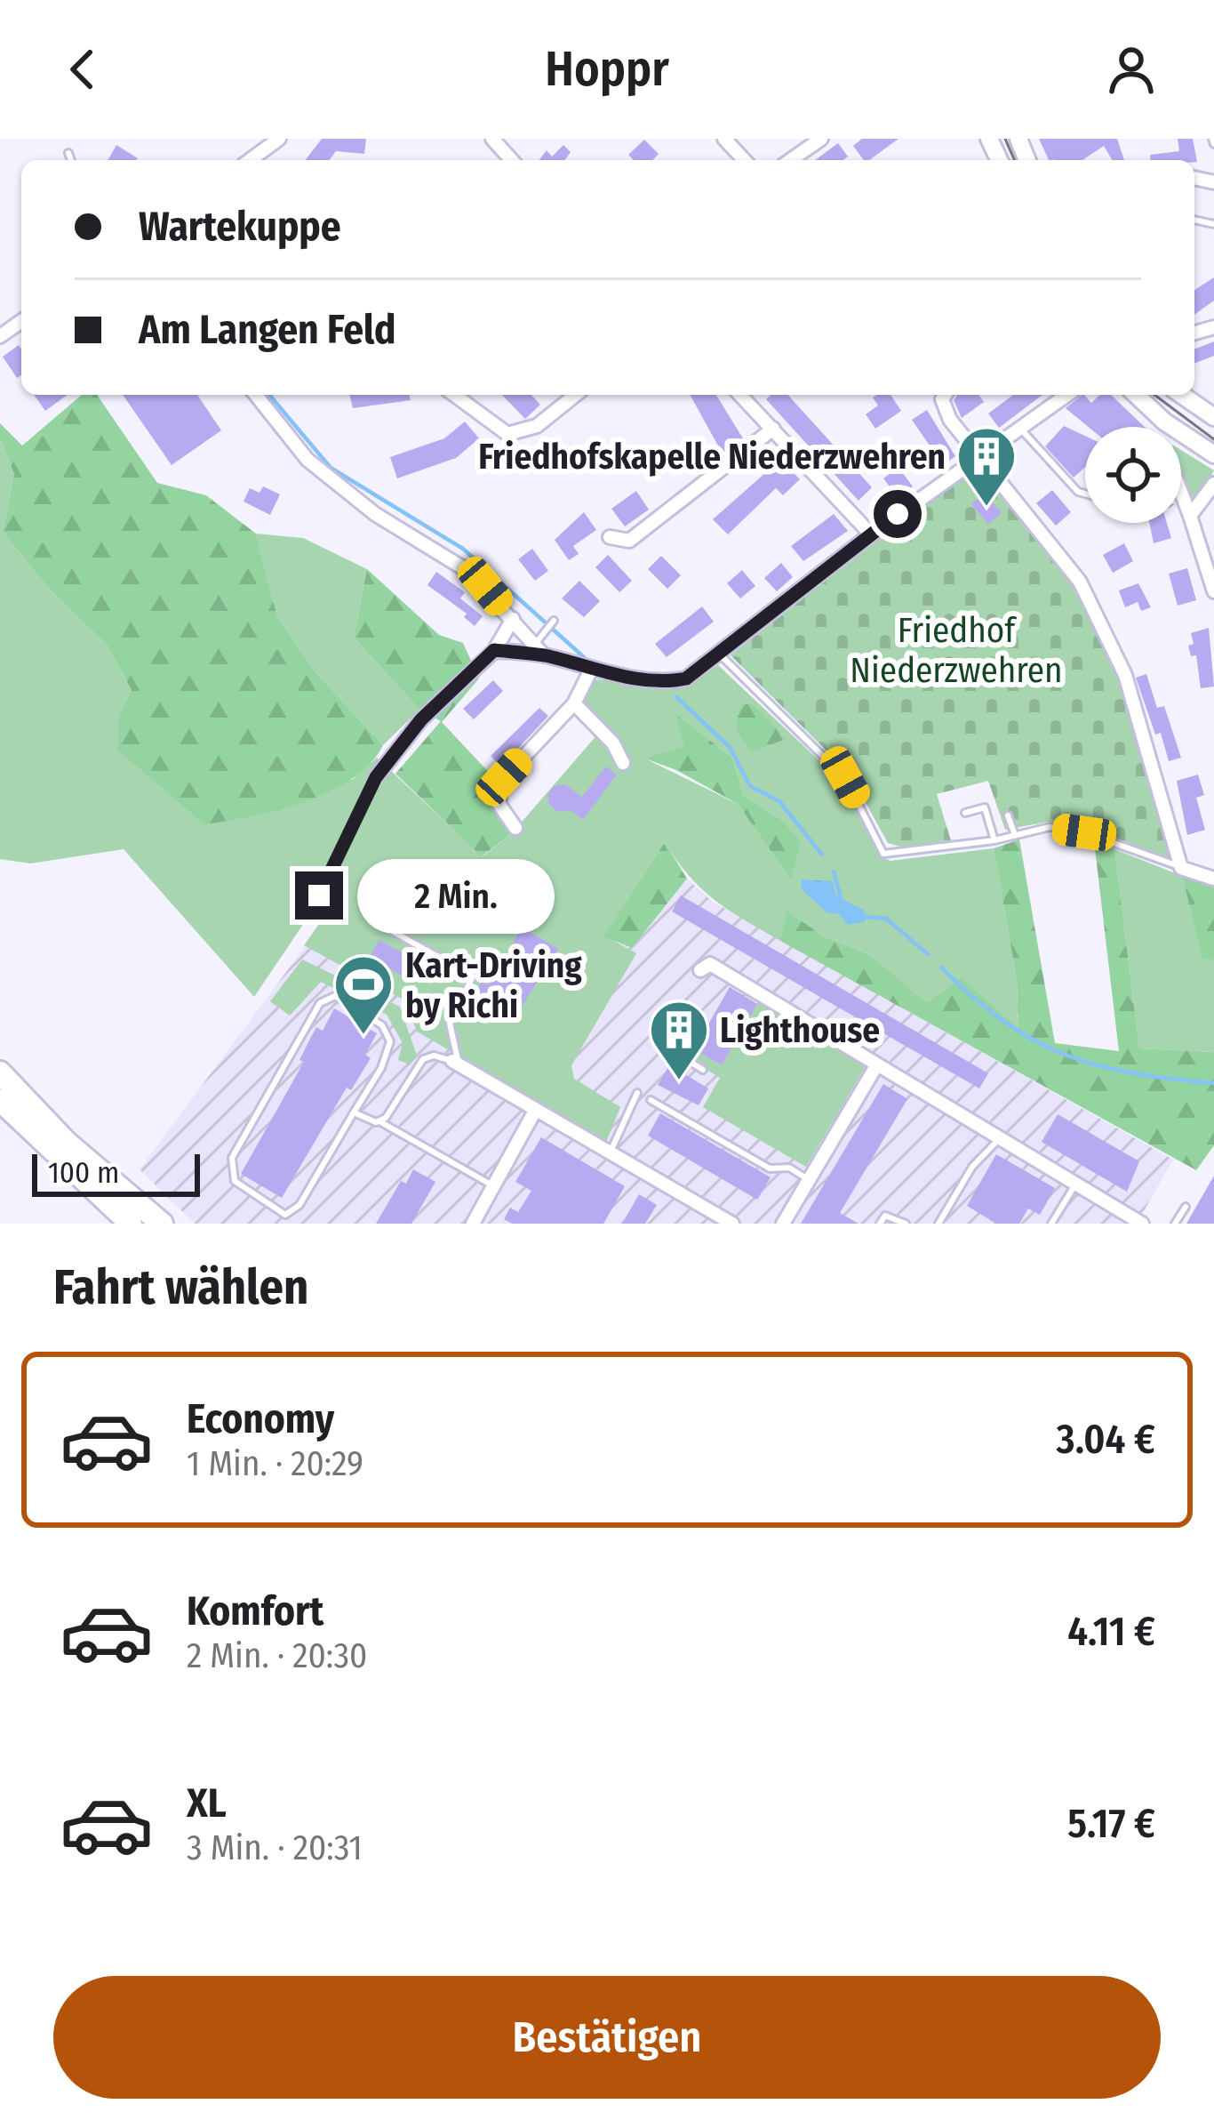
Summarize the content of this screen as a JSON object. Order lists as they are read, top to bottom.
{
  "parks": ["Friedhof Niederzwehren"],
  "places": {
    "building": ["Friedhofskapelle Niederzwehren", "Lighthouse"],
    "sports": ["Kart-Driving by Richi"]
  },
  "scale_bar": "100 m",
  "page": {
    "header": "Hoppr",
    "banner": ["Wartekuppe", "Am Langen Feld"],
    "bubble": "2 Min.",
    "scale": "100 m",
    "heading": "Fahrt wählen",
    "list": [
      {
        "name": "Economy",
        "note": "1 Min. · 20:29",
        "value": "3.04 €"
      },
      {
        "name": "Komfort",
        "note": "2 Min. · 20:30",
        "value": "4.11 €"
      },
      {
        "name": "XL",
        "note": "3 Min. · 20:31",
        "value": "5.17 €"
      }
    ],
    "buttons": "Bestätigen"
  }
}
